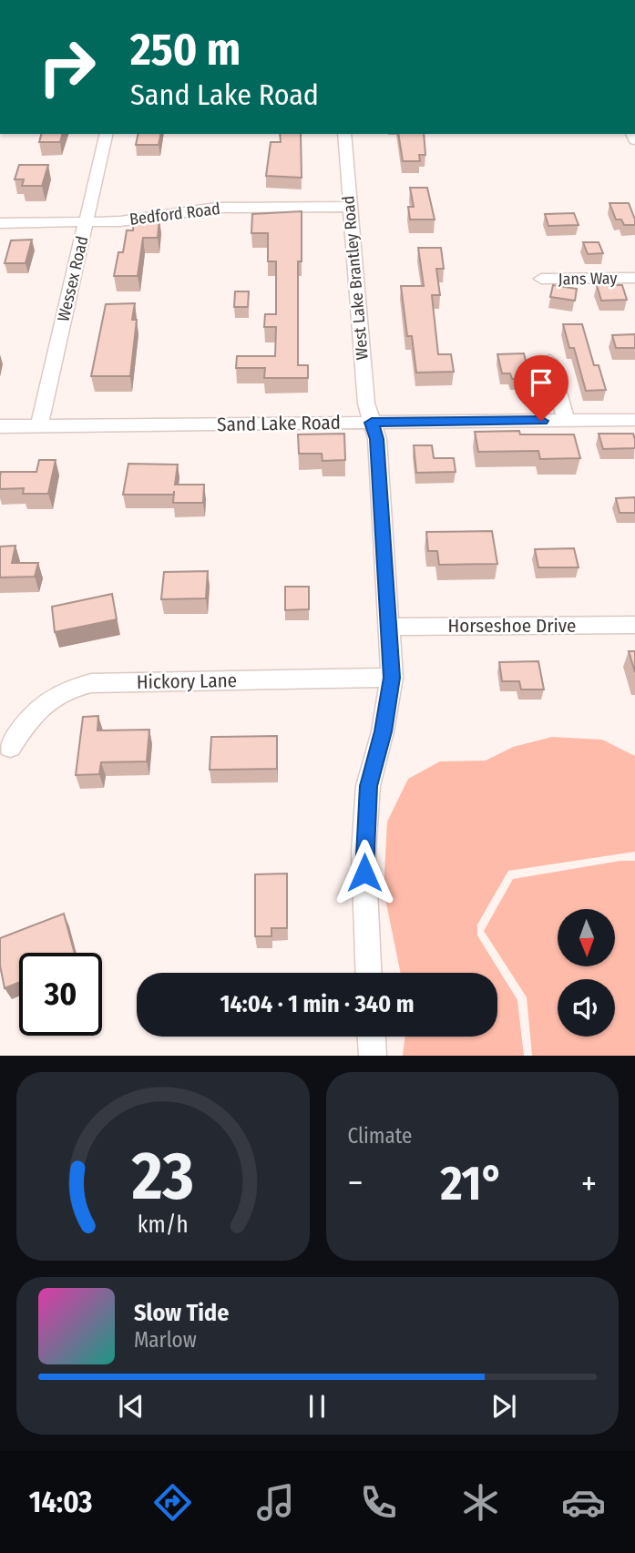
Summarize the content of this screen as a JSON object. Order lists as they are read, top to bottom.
{
  "streets": {
    "street": [
      "Bedford Road",
      "West Lake Brantley Road",
      "Wessex Road",
      "Jans Way",
      "Sand Lake Road",
      "Horseshoe Drive",
      "Hickory Lane"
    ]
  },
  "crossings": [
    ["Bedford Road", "West Lake Brantley Road"],
    ["Bedford Road", "Wessex Road"],
    ["West Lake Brantley Road", "Sand Lake Road"],
    ["West Lake Brantley Road", "Horseshoe Drive"],
    ["West Lake Brantley Road", "Hickory Lane"],
    ["Wessex Road", "Sand Lake Road"]
  ],
  "north": "bottom",
  "page": {
    "turn": ["250 m", "Sand Lake Road"],
    "limit": "30",
    "trip": "14:04 · 1 min · 340 m",
    "tile": "Climate",
    "heat": ["−", "21°", "+"],
    "song": ["Slow Tide", "Marlow"],
    "tabs": "14:03",
    "gauge": ["23", "km/h"]
  }
}
